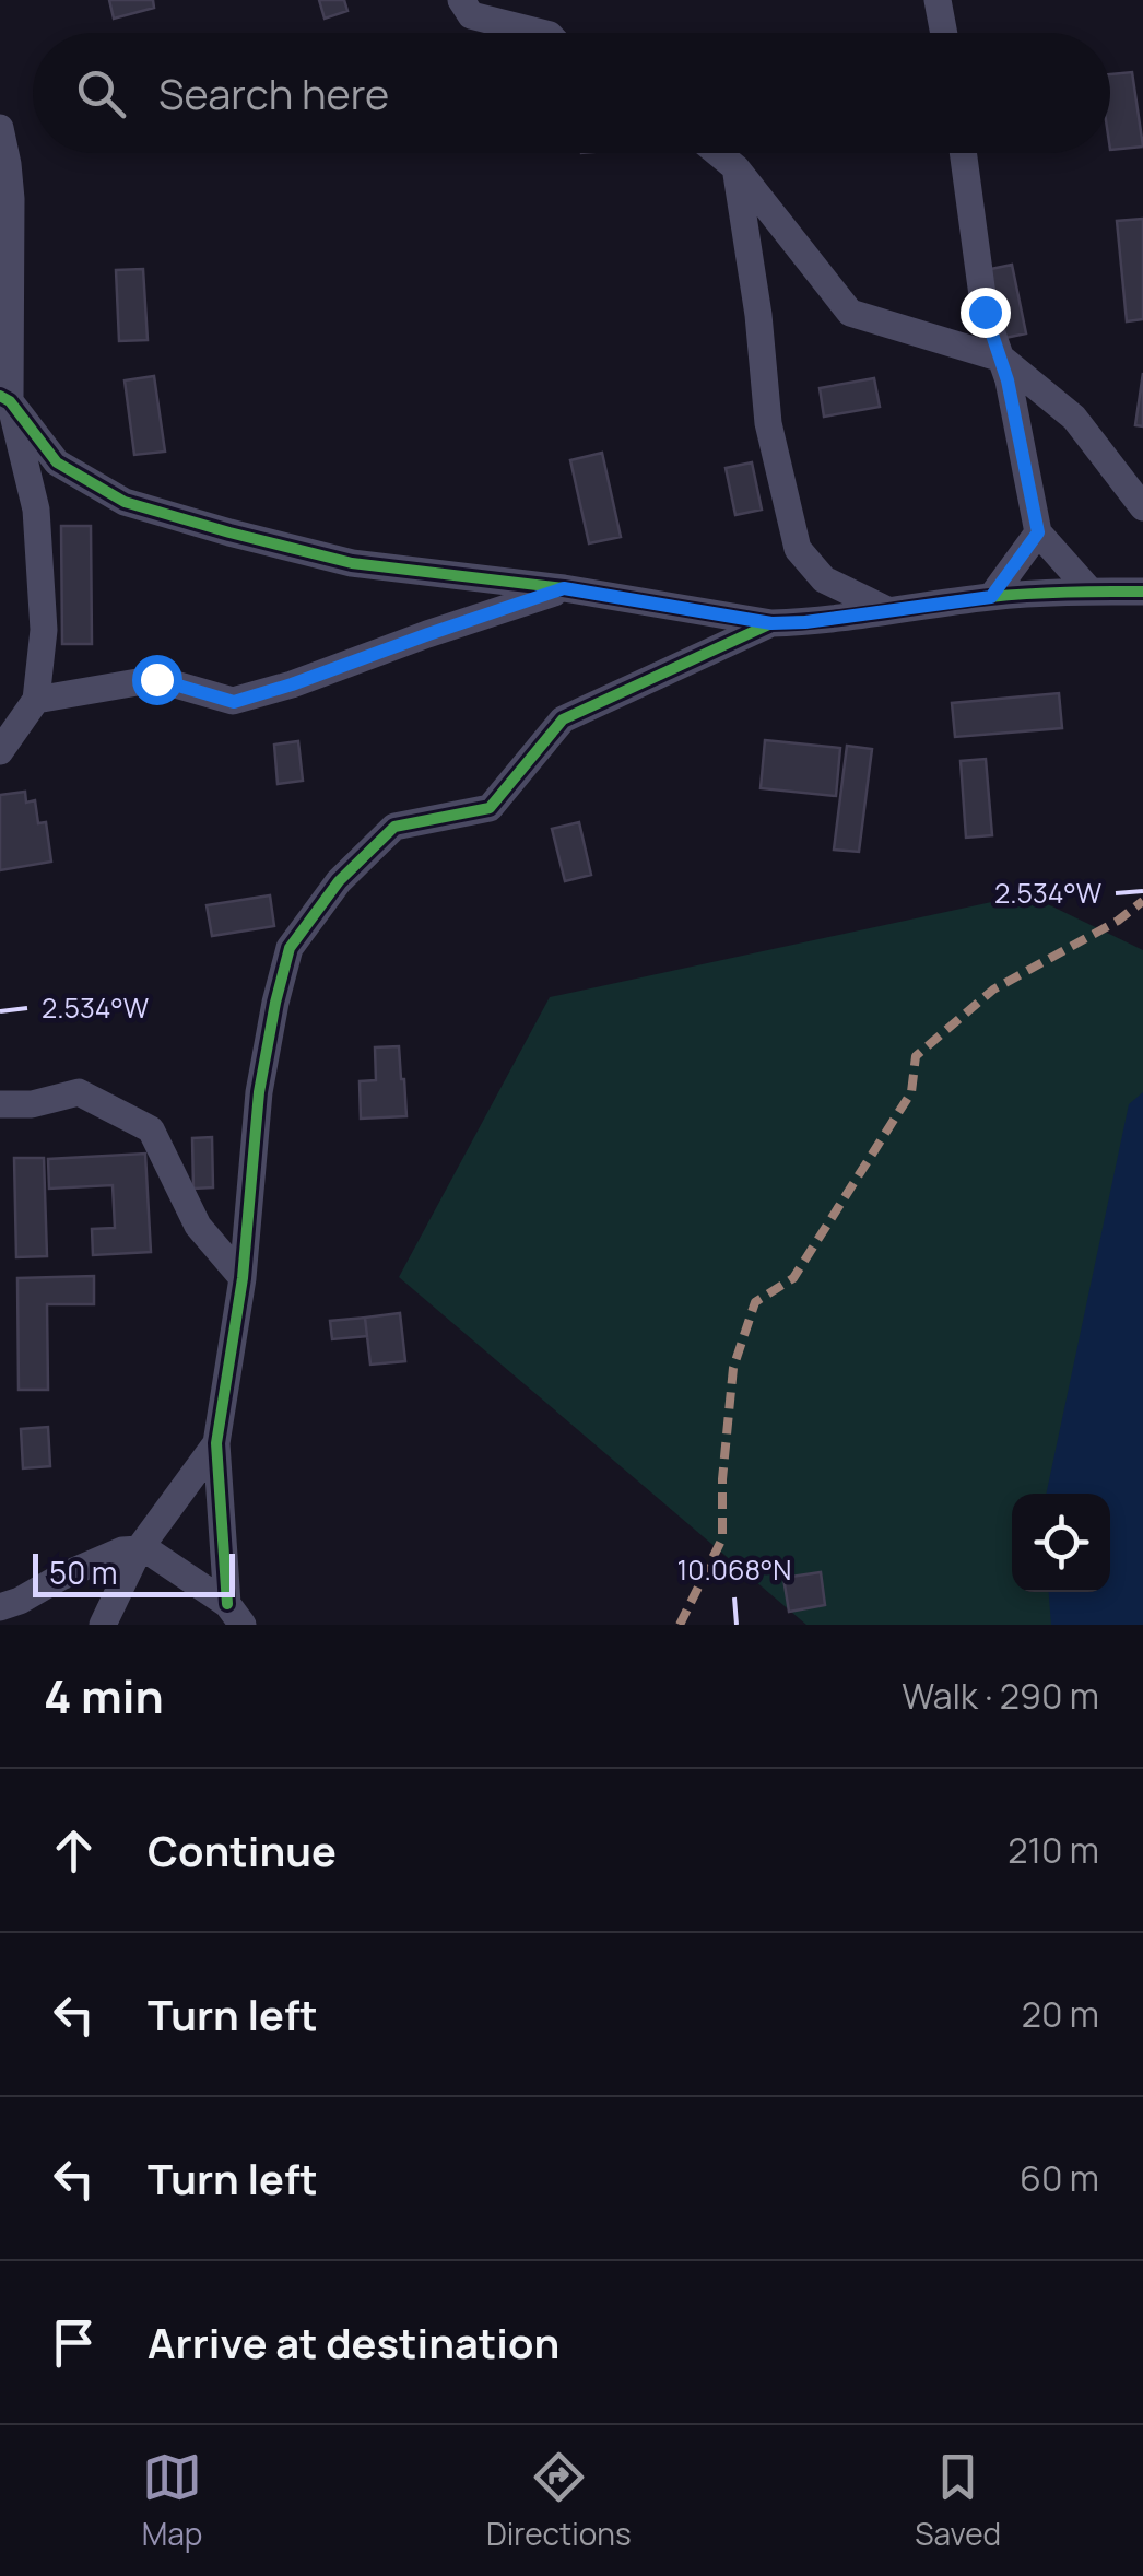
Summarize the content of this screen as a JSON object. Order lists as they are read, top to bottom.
{
  "scale_bar": "50 m",
  "page": {
    "search": "Search here",
    "scale": "50 m",
    "heading": ["4 min", "Walk · 290 m"],
    "list": [
      ["Continue", "210 m"],
      ["Turn left", "20 m"],
      ["Turn left", "60 m"],
      "Arrive at destination"
    ],
    "nav": ["Map", "Directions", "Saved"]
  },
  "coordinates": ["2.534°W", "10.068°N"]
}
